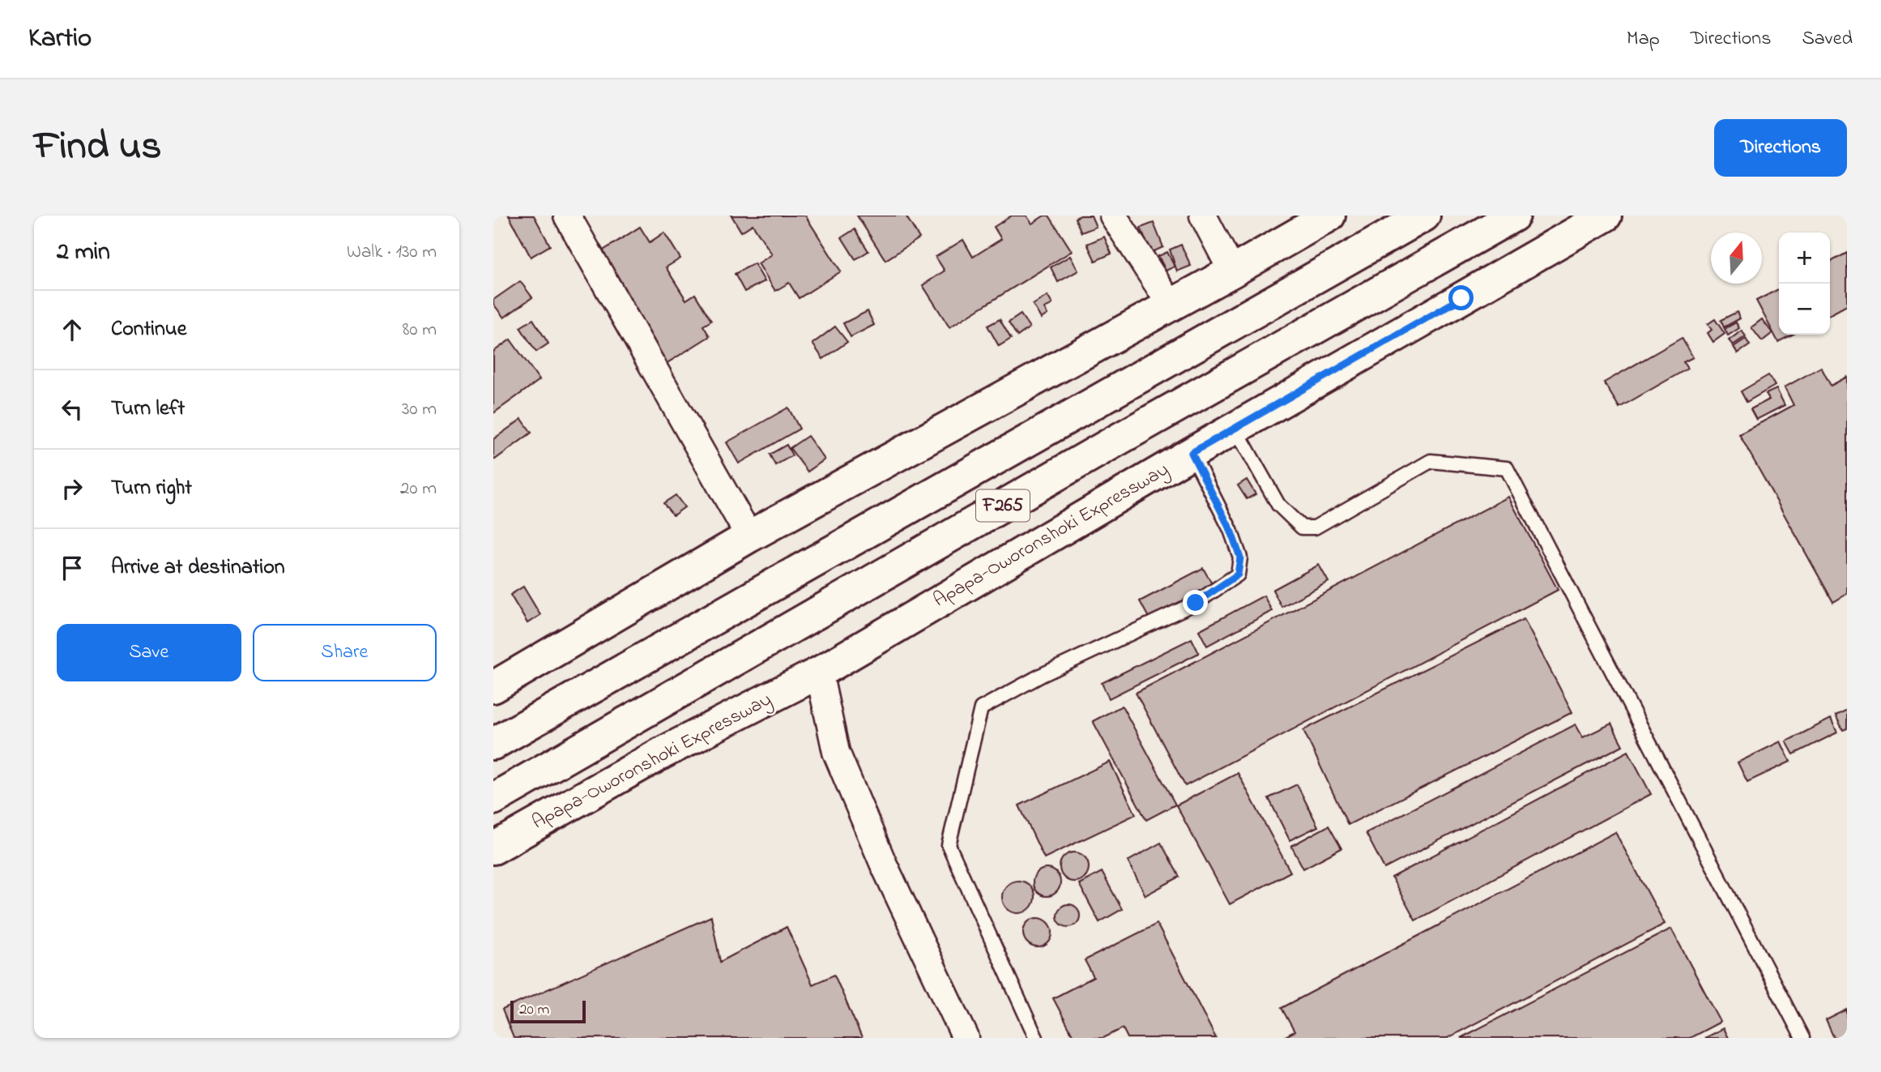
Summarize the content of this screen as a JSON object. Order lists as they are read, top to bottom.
{
  "streets": {
    "main road": ["F265", "Apapa-Oworonshoki Expressway"]
  },
  "scale_bar": "20 m",
  "north": "top",
  "page": {
    "header": "Kartio",
    "nav": ["Map", "Directions", "Saved"],
    "title": "Find us",
    "buttons": [
      "Directions",
      ["Save", "Share"]
    ],
    "heading": ["2 min", "Walk · 130 m"],
    "map_buttons": ["+", "−"],
    "list": [
      ["Continue", "80 m"],
      ["Turn left", "30 m"],
      ["Turn right", "20 m"],
      "Arrive at destination"
    ],
    "scale": "20 m"
  }
}
